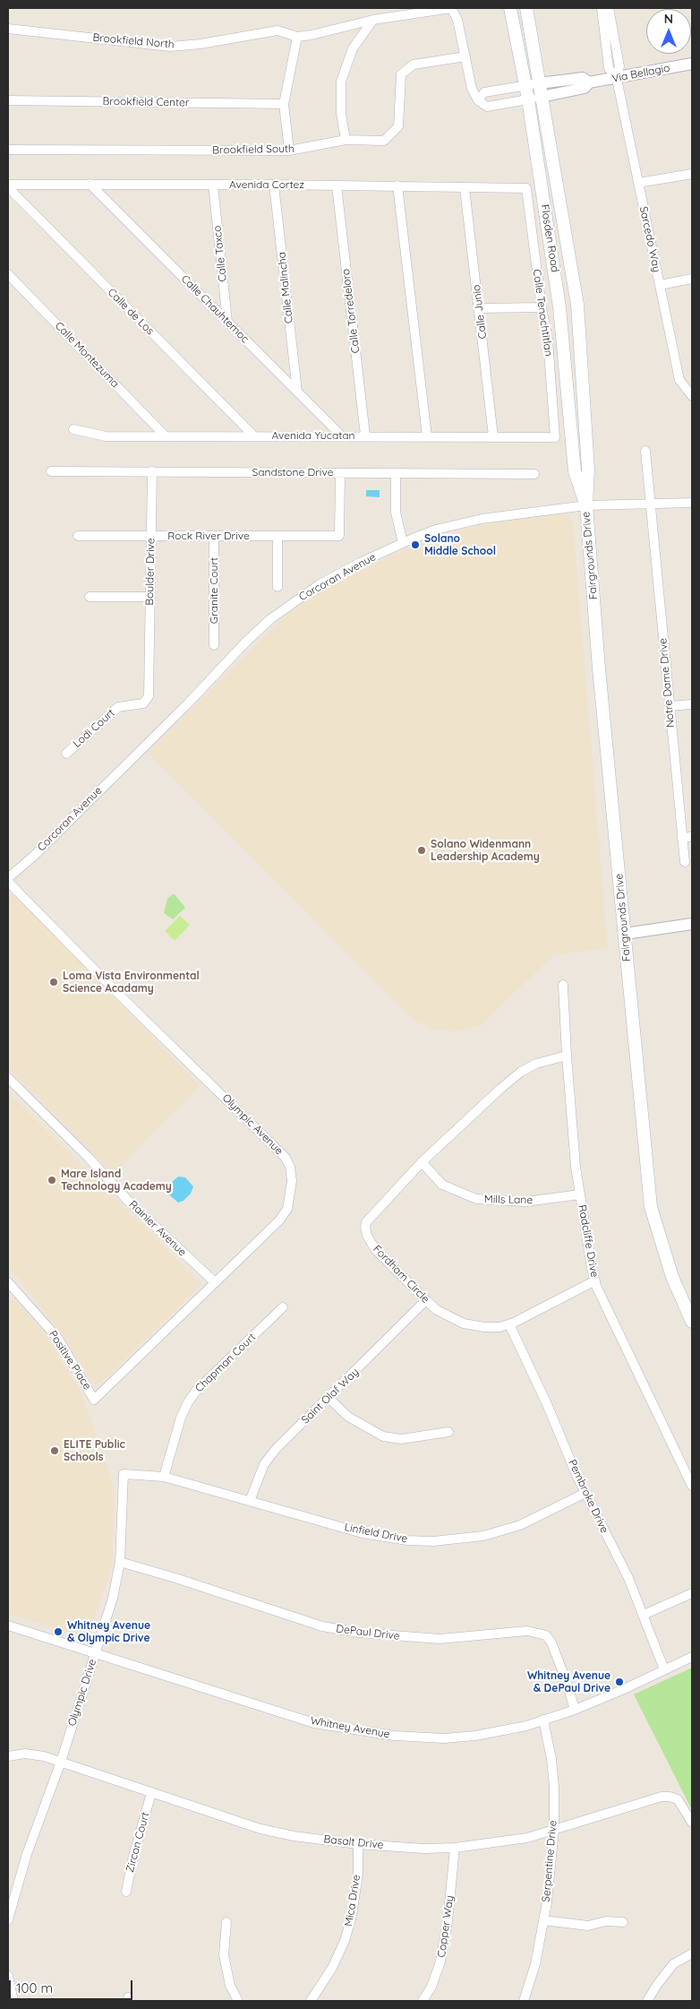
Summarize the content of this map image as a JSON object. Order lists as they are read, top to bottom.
{
  "streets": {
    "main road": ["Flosden Road", "Fairgrounds Drive"],
    "street": [
      "Brookfield North",
      "Via Bellagio",
      "Brookfield Center",
      "Brookfield South",
      "Avenida Cortez",
      "Sarcedo Way",
      "Calle Taxco",
      "Calle Malincha",
      "Calle Chauhtemoc",
      "Calle Torredeloro",
      "Calle de Los",
      "Calle Junio",
      "Calle Tenochtitlan",
      "Calle Montezuma",
      "Avenida Yucatan",
      "Sandstone Drive",
      "Rock River Drive",
      "Boulder Drive",
      "Corcoran Avenue",
      "Granite Court",
      "Notre Dame Drive",
      "Lodi Court",
      "Olympic Avenue",
      "Mills Lane",
      "Rainier Avenue",
      "Radcliffe Drive",
      "Fordham Circle",
      "Positive Place",
      "Chapman Court",
      "Saint Olaf Way",
      "Pembroke Drive",
      "Linfield Drive",
      "DePaul Drive",
      "Olympic Drive",
      "Whitney Avenue",
      "Zircon Court",
      "Basalt Drive",
      "Serpentine Drive",
      "Mica Drive",
      "Copper Way"
    ]
  },
  "crossings": [
    ["Via Bellagio", "Flosden Road"],
    ["Via Bellagio", "Sarcedo Way"],
    ["Avenida Cortez", "Calle Taxco"],
    ["Avenida Cortez", "Calle Malincha"],
    ["Avenida Cortez", "Calle Chauhtemoc"],
    ["Avenida Cortez", "Calle Torredeloro"],
    ["Avenida Cortez", "Calle de Los"],
    ["Avenida Cortez", "Calle Junio"],
    ["Avenida Cortez", "Calle Tenochtitlan"],
    ["Flosden Road", "Fairgrounds Drive"],
    ["Calle Taxco", "Calle Chauhtemoc"],
    ["Calle Malincha", "Calle Chauhtemoc"],
    ["Calle Chauhtemoc", "Avenida Yucatan"],
    ["Calle Torredeloro", "Avenida Yucatan"],
    ["Calle de Los", "Avenida Yucatan"],
    ["Calle Junio", "Avenida Yucatan"],
    ["Calle Tenochtitlan", "Avenida Yucatan"],
    ["Calle Montezuma", "Avenida Yucatan"],
    ["Sandstone Drive", "Rock River Drive"],
    ["Sandstone Drive", "Boulder Drive"],
    ["Rock River Drive", "Boulder Drive"],
    ["Rock River Drive", "Granite Court"],
    ["Fairgrounds Drive", "Corcoran Avenue"],
    ["Boulder Drive", "Lodi Court"],
    ["Corcoran Avenue", "Notre Dame Drive"],
    ["Olympic Avenue", "Rainier Avenue"],
    ["Olympic Avenue", "Positive Place"],
    ["Mills Lane", "Radcliffe Drive"],
    ["Mills Lane", "Fordham Circle"],
    ["Radcliffe Drive", "Fordham Circle"],
    ["Fordham Circle", "Saint Olaf Way"],
    ["Fordham Circle", "Pembroke Drive"],
    ["Chapman Court", "Linfield Drive"],
    ["Chapman Court", "Olympic Drive"],
    ["Saint Olaf Way", "Linfield Drive"],
    ["Pembroke Drive", "Linfield Drive"],
    ["Pembroke Drive", "Whitney Avenue"],
    ["Linfield Drive", "Olympic Drive"],
    ["DePaul Drive", "Olympic Drive"],
    ["DePaul Drive", "Whitney Avenue"],
    ["Olympic Drive", "Whitney Avenue"],
    ["Olympic Drive", "Basalt Drive"],
    ["Whitney Avenue", "Serpentine Drive"],
    ["Zircon Court", "Basalt Drive"],
    ["Basalt Drive", "Serpentine Drive"],
    ["Basalt Drive", "Mica Drive"],
    ["Basalt Drive", "Copper Way"]
  ],
  "places": [
    "Solano Middle School",
    "Solano Widenmann Leadership Academy",
    "Loma Vista Environmental Science Acadamy",
    "Mare Island Technology Academy",
    "ELITE Public Schools",
    "Whitney Avenue & Olympic Drive",
    "Whitney Avenue & DePaul Drive"
  ],
  "scale_bar": "100 m",
  "north": "top"
}
